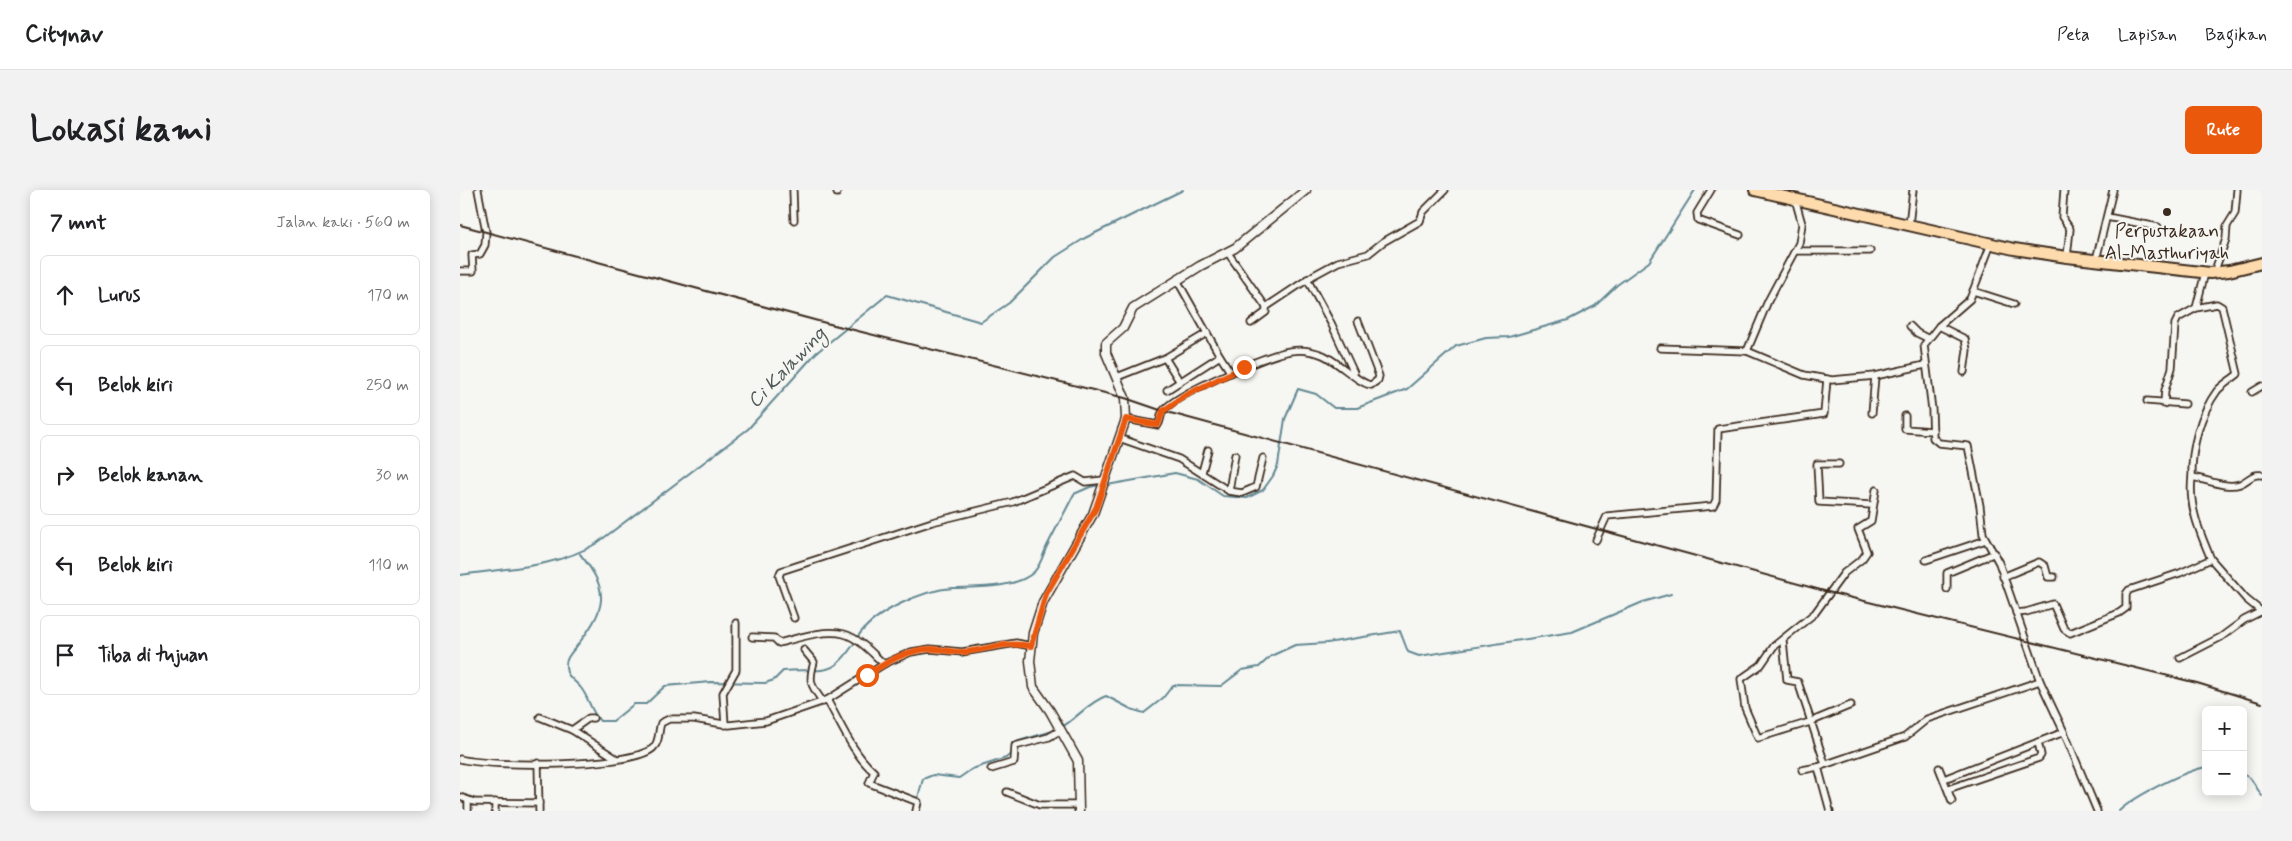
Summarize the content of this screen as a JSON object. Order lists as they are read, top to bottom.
{
  "water": ["Ci Kalawing"],
  "places": ["Perpustakaan Al-Masthuriyah"],
  "page": {
    "header": "Citynav",
    "nav": ["Peta", "Lapisan", "Bagikan"],
    "buttons": "Rute",
    "title": "Lokasi kami",
    "heading": ["7 mnt", "Jalan kaki · 560 m"],
    "list": [
      ["Lurus", "170 m"],
      ["Belok kiri", "250 m"],
      ["Belok kanan", "30 m"],
      ["Belok kiri", "110 m"],
      "Tiba di tujuan"
    ],
    "map_buttons": ["+", "−"]
  }
}
